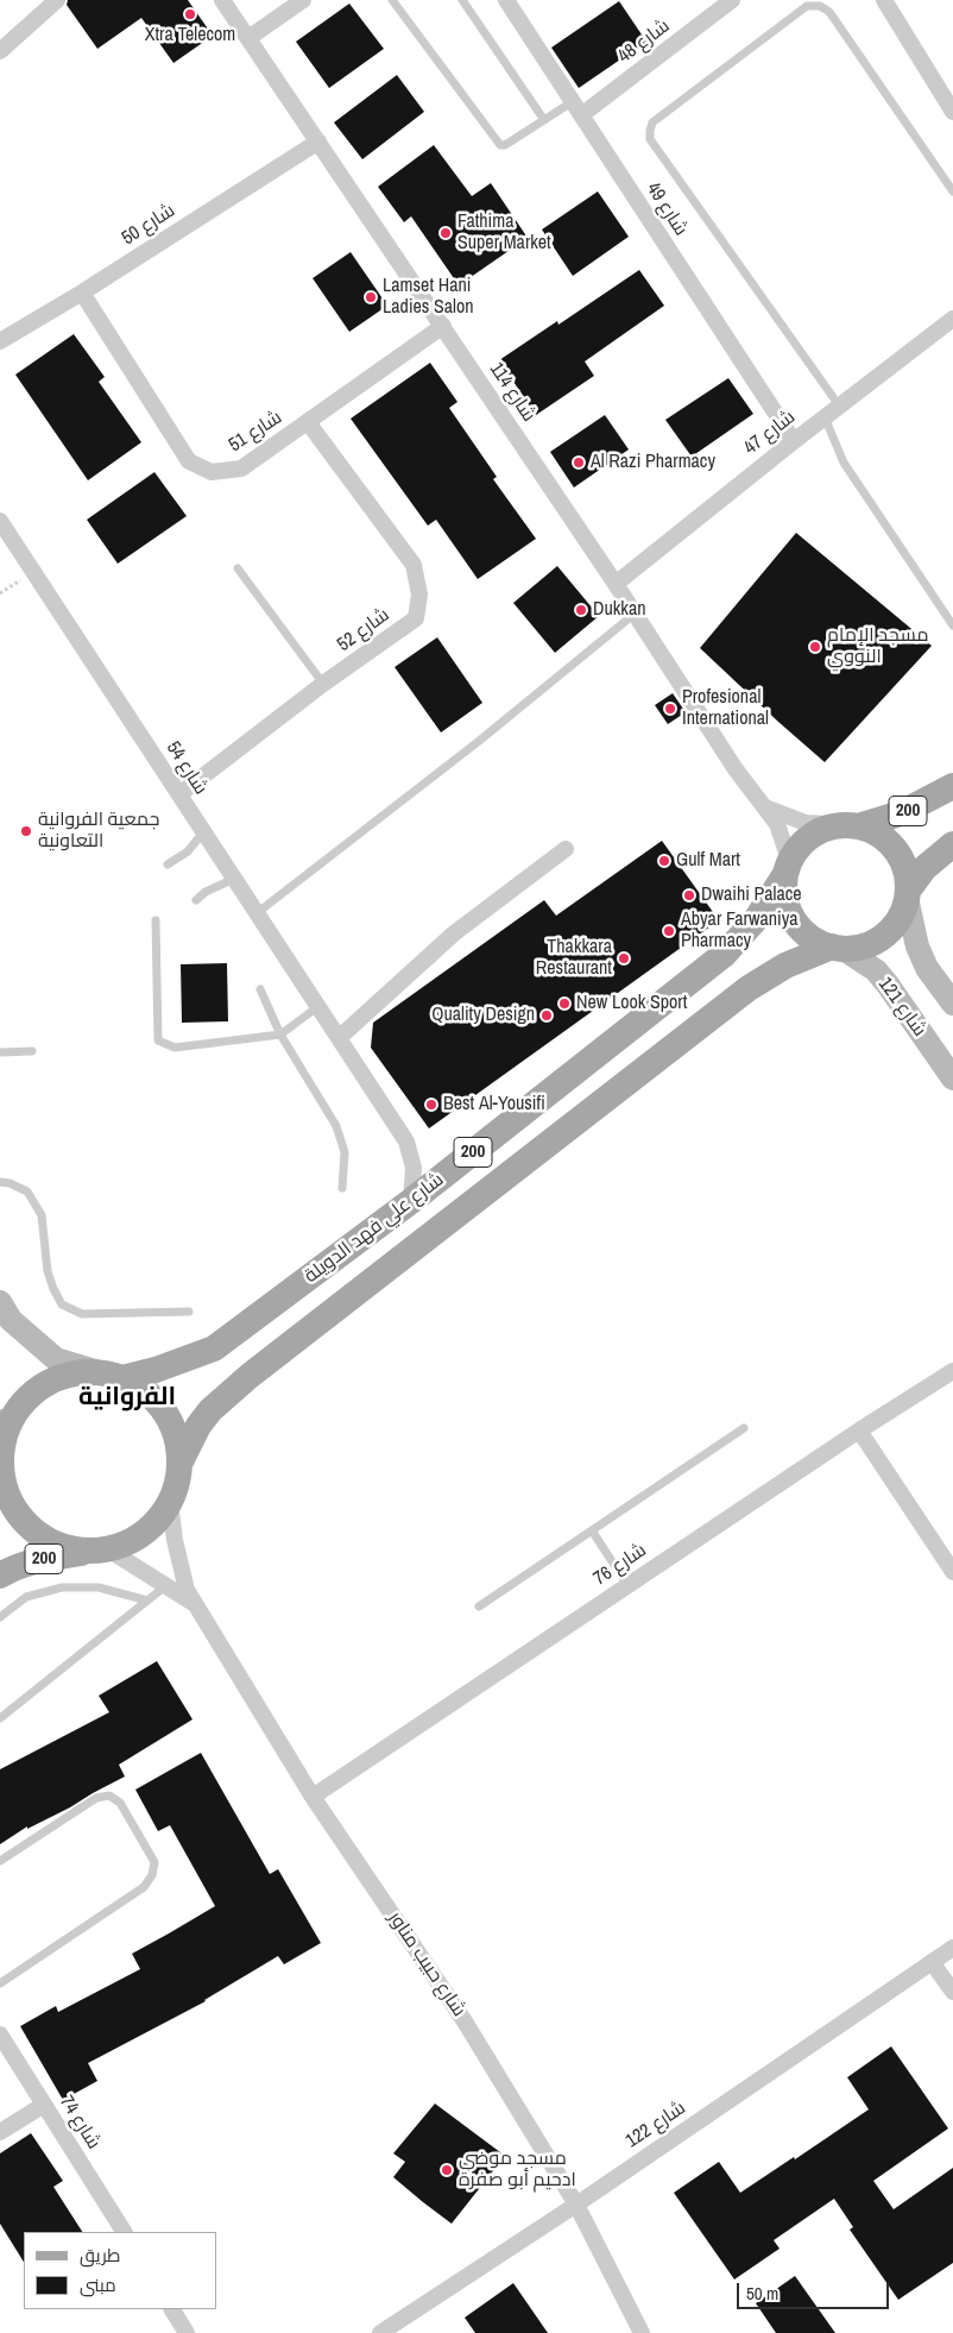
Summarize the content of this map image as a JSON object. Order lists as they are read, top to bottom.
{
  "streets": {
    "main road": ["200", "شارع علي فهد الدويلة"],
    "street": [
      "شارع 48",
      "شارع 49",
      "شارع 50",
      "شارع 114",
      "شارع 51",
      "شارع 47",
      "شارع 52",
      "شارع 54",
      "شارع 121",
      "شارع 76",
      "شارع حبيب مناور",
      "شارع 74",
      "شارع 122"
    ]
  },
  "crossings": [
    ["شارع 48", "شارع 49"],
    ["شارع 49", "شارع 47"],
    ["شارع 50", "شارع 114"],
    ["شارع 50", "شارع 51"],
    ["شارع 114", "شارع 51"],
    ["شارع 114", "شارع 47"],
    ["شارع 114", "200"],
    ["شارع 114", "شارع 121"],
    ["شارع 114", "شارع علي فهد الدويلة"],
    ["شارع 51", "شارع 52"],
    ["شارع 52", "شارع 54"],
    ["شارع 54", "شارع علي فهد الدويلة"],
    ["200", "شارع 121"],
    ["200", "شارع علي فهد الدويلة"],
    ["200", "شارع حبيب مناور"],
    ["شارع 121", "شارع علي فهد الدويلة"],
    ["شارع علي فهد الدويلة", "شارع حبيب مناور"],
    ["شارع 76", "شارع حبيب مناور"],
    ["شارع حبيب مناور", "شارع 122"]
  ],
  "districts": ["الفروانية"],
  "places": [
    "Xtra Telecom",
    "Fathima Super Market",
    "Lamset Hani Ladies Salon",
    "Al Razi Pharmacy",
    "Dukkan",
    "مسجد الإمام النووي",
    "Profesional International",
    "جمعية الفروانية التعاونية",
    "Gulf Mart",
    "Dwaihi Palace",
    "Abyar Farwaniya Pharmacy",
    "Thakkara Restaurant",
    "New Look Sport",
    "Quality Design",
    "Best Al-Yousifi",
    "مسجد موضي ادحيم أبو صفرة"
  ],
  "legend": ["طريق", "مبنى"],
  "scale_bar": "50 m"
}
